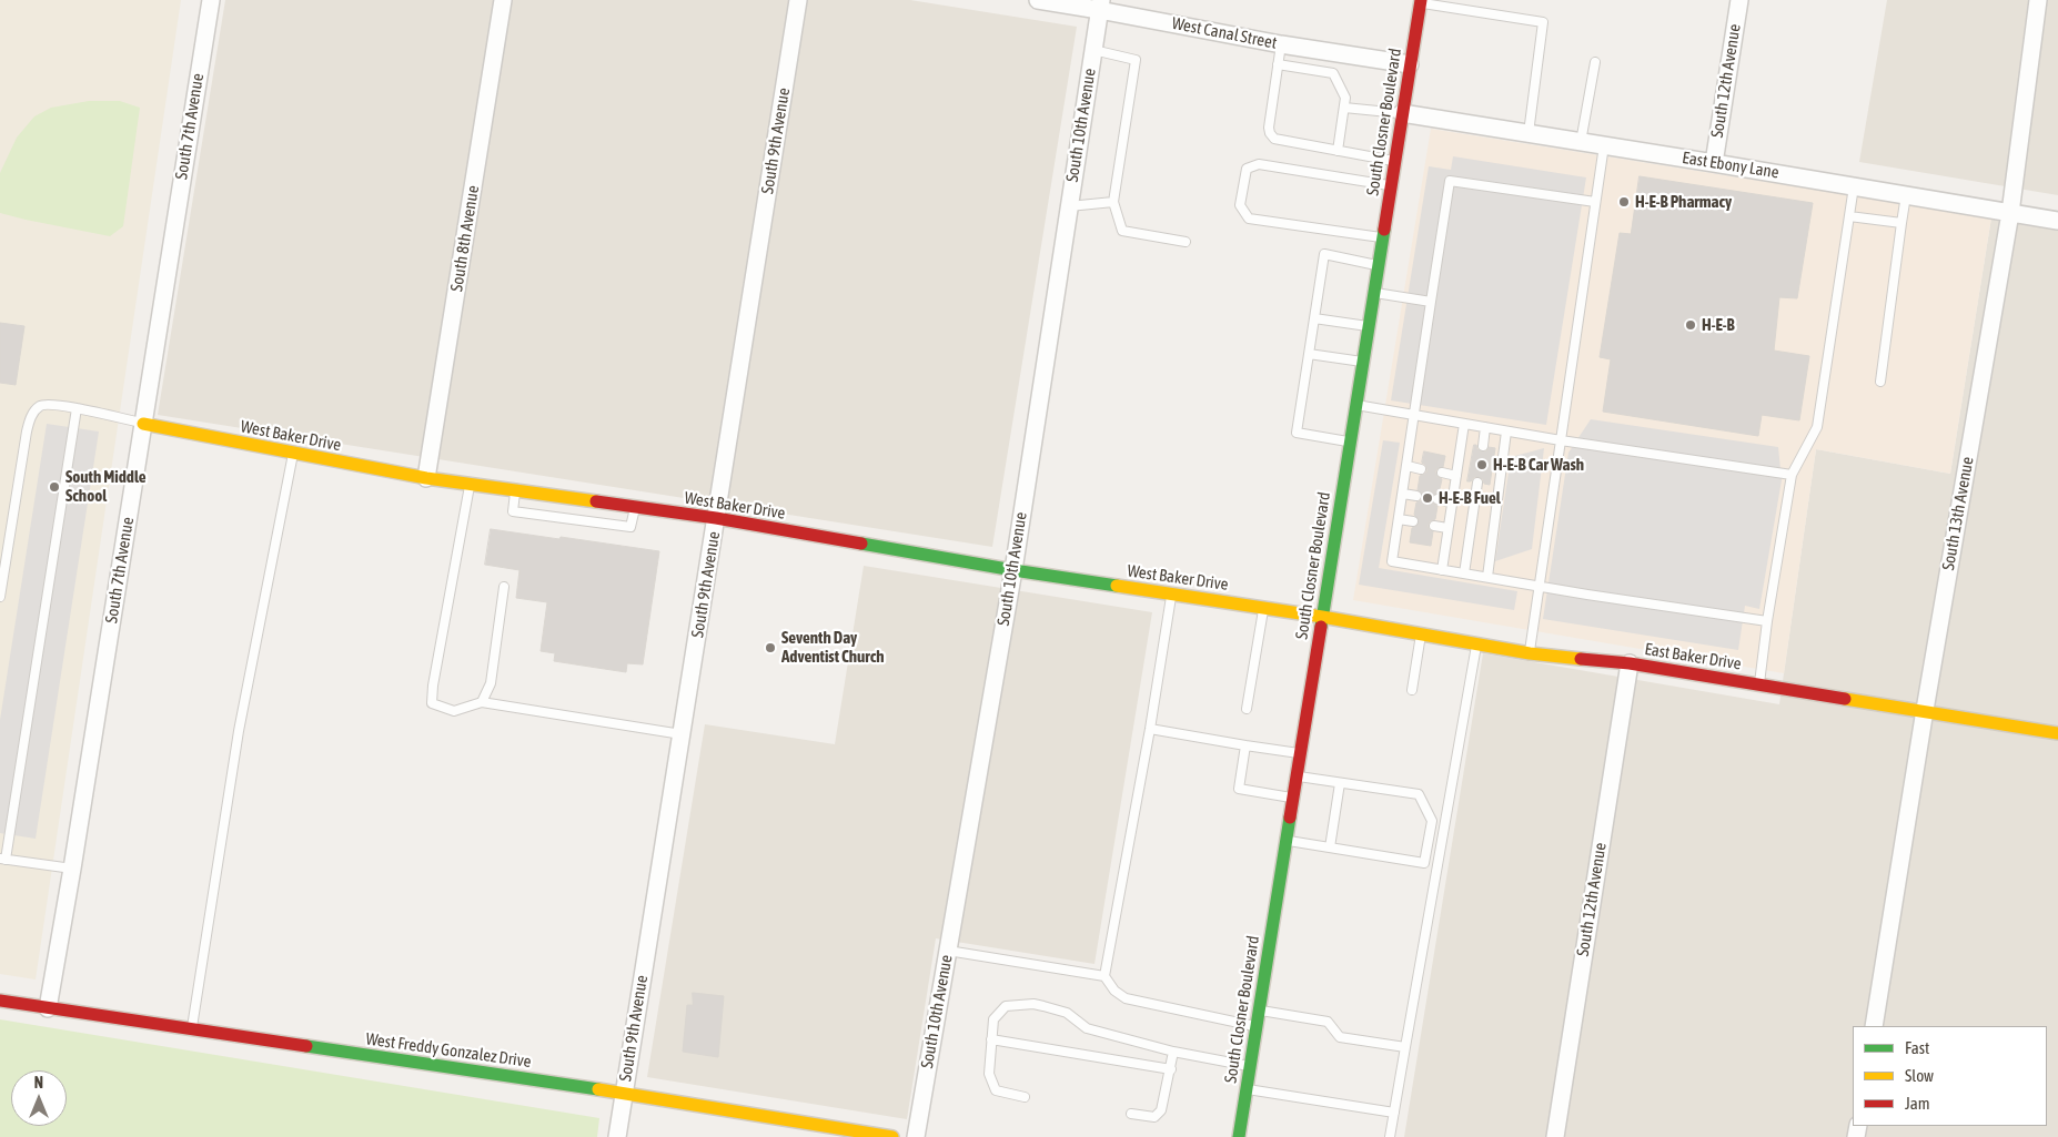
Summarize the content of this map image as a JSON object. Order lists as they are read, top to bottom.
{
  "streets": {
    "main road": [
      "South Closner Boulevard",
      "West Baker Drive",
      "East Baker Drive",
      "West Freddy Gonzalez Drive"
    ],
    "street": [
      "West Canal Street",
      "South 12th Avenue",
      "South 10th Avenue",
      "South 7th Avenue",
      "South 9th Avenue",
      "East Ebony Lane",
      "South 8th Avenue",
      "South 13th Avenue"
    ]
  },
  "crossings": [
    ["West Canal Street", "South Closner Boulevard"],
    ["West Canal Street", "South 10th Avenue"],
    ["South 12th Avenue", "East Ebony Lane"],
    ["South 12th Avenue", "East Baker Drive"],
    ["South Closner Boulevard", "East Ebony Lane"],
    ["South Closner Boulevard", "West Baker Drive"],
    ["South Closner Boulevard", "East Baker Drive"],
    ["South 10th Avenue", "West Baker Drive"],
    ["South 7th Avenue", "West Baker Drive"],
    ["South 7th Avenue", "West Freddy Gonzalez Drive"],
    ["South 9th Avenue", "West Baker Drive"],
    ["South 9th Avenue", "West Freddy Gonzalez Drive"],
    ["East Ebony Lane", "South 13th Avenue"],
    ["South 8th Avenue", "West Baker Drive"],
    ["West Baker Drive", "East Baker Drive"],
    ["South 13th Avenue", "East Baker Drive"]
  ],
  "places": [
    "H-E-B Pharmacy",
    "H-E-B",
    "H-E-B Car Wash",
    "South Middle School",
    "H-E-B Fuel",
    "Seventh Day Adventist Church"
  ],
  "legend": ["Fast", "Slow", "Jam"],
  "north": "top"
}
